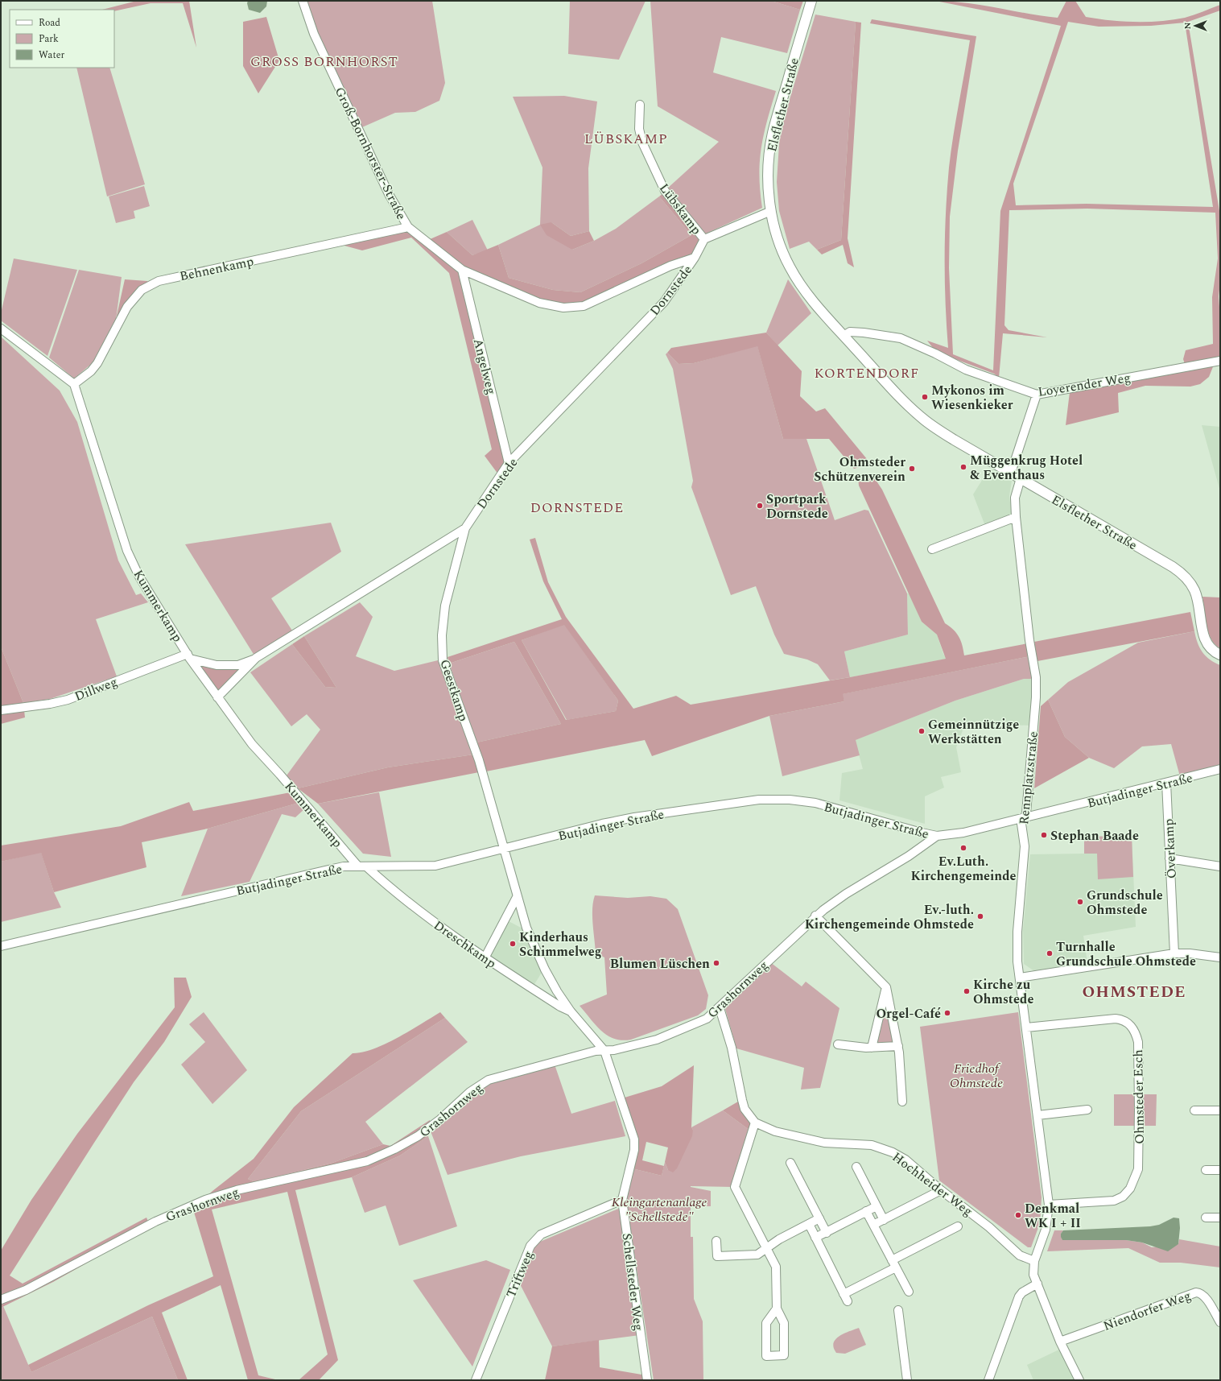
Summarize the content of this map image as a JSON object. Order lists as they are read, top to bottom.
{
  "streets": {
    "main road": ["Elsflether Straße"],
    "street": [
      "Groß-Bornhorster-Straße",
      "Lübskamp",
      "Behnenkamp",
      "Dornstede",
      "Angelweg",
      "Loyerender Weg",
      "Kummerkamp",
      "Dillweg",
      "Geestkamp",
      "Rennplatzstraße",
      "Butjadinger Straße",
      "Överkamp",
      "Dreschkamp",
      "Grashornweg",
      "Ohmsteder Esch",
      "Hochheider Weg",
      "Triftweg",
      "Schellsteder Weg",
      "Niendorfer Weg"
    ]
  },
  "crossings": [
    ["Elsflether Straße", "Loyerender Weg"],
    ["Elsflether Straße", "Rennplatzstraße"],
    ["Groß-Bornhorster-Straße", "Behnenkamp"],
    ["Groß-Bornhorster-Straße", "Dornstede"],
    ["Groß-Bornhorster-Straße", "Angelweg"],
    ["Behnenkamp", "Kummerkamp"],
    ["Dornstede", "Angelweg"],
    ["Dornstede", "Kummerkamp"],
    ["Dornstede", "Dillweg"],
    ["Dornstede", "Geestkamp"],
    ["Kummerkamp", "Dillweg"],
    ["Kummerkamp", "Butjadinger Straße"],
    ["Kummerkamp", "Dreschkamp"],
    ["Geestkamp", "Butjadinger Straße"],
    ["Geestkamp", "Schellsteder Weg"],
    ["Rennplatzstraße", "Butjadinger Straße"],
    ["Rennplatzstraße", "Ohmsteder Esch"],
    ["Rennplatzstraße", "Hochheider Weg"],
    ["Butjadinger Straße", "Överkamp"],
    ["Butjadinger Straße", "Dreschkamp"],
    ["Butjadinger Straße", "Grashornweg"],
    ["Butjadinger Straße", "Schellsteder Weg"],
    ["Dreschkamp", "Schellsteder Weg"],
    ["Grashornweg", "Schellsteder Weg"],
    ["Triftweg", "Schellsteder Weg"]
  ],
  "districts": [
    "GROSS BORNHORST",
    "LÜBSKAMP",
    "KORTENDORF",
    "DORNSTEDE",
    "OHMSTEDE"
  ],
  "parks": ["Friedhof Ohmstede", "Kleingartenanlage \"Schellstede\""],
  "places": [
    "Mykonos im Wiesenkieker",
    "Müggenkrug Hotel & Eventhaus",
    "Ohmsteder Schützenverein",
    "Sportpark Dornstede",
    "Gemeinnützige Werkstätten",
    "Stephan Baade",
    "Ev.Luth. Kirchengemeinde",
    "Grundschule Ohmstede",
    "Ev.-luth. Kirchengemeinde Ohmstede",
    "Kinderhaus Schimmelweg",
    "Turnhalle Grundschule Ohmstede",
    "Blumen Lüschen",
    "Kirche zu Ohmstede",
    "Orgel-Café",
    "Denkmal WK I + II"
  ],
  "legend": ["Road", "Park", "Water"],
  "north": "left"
}
